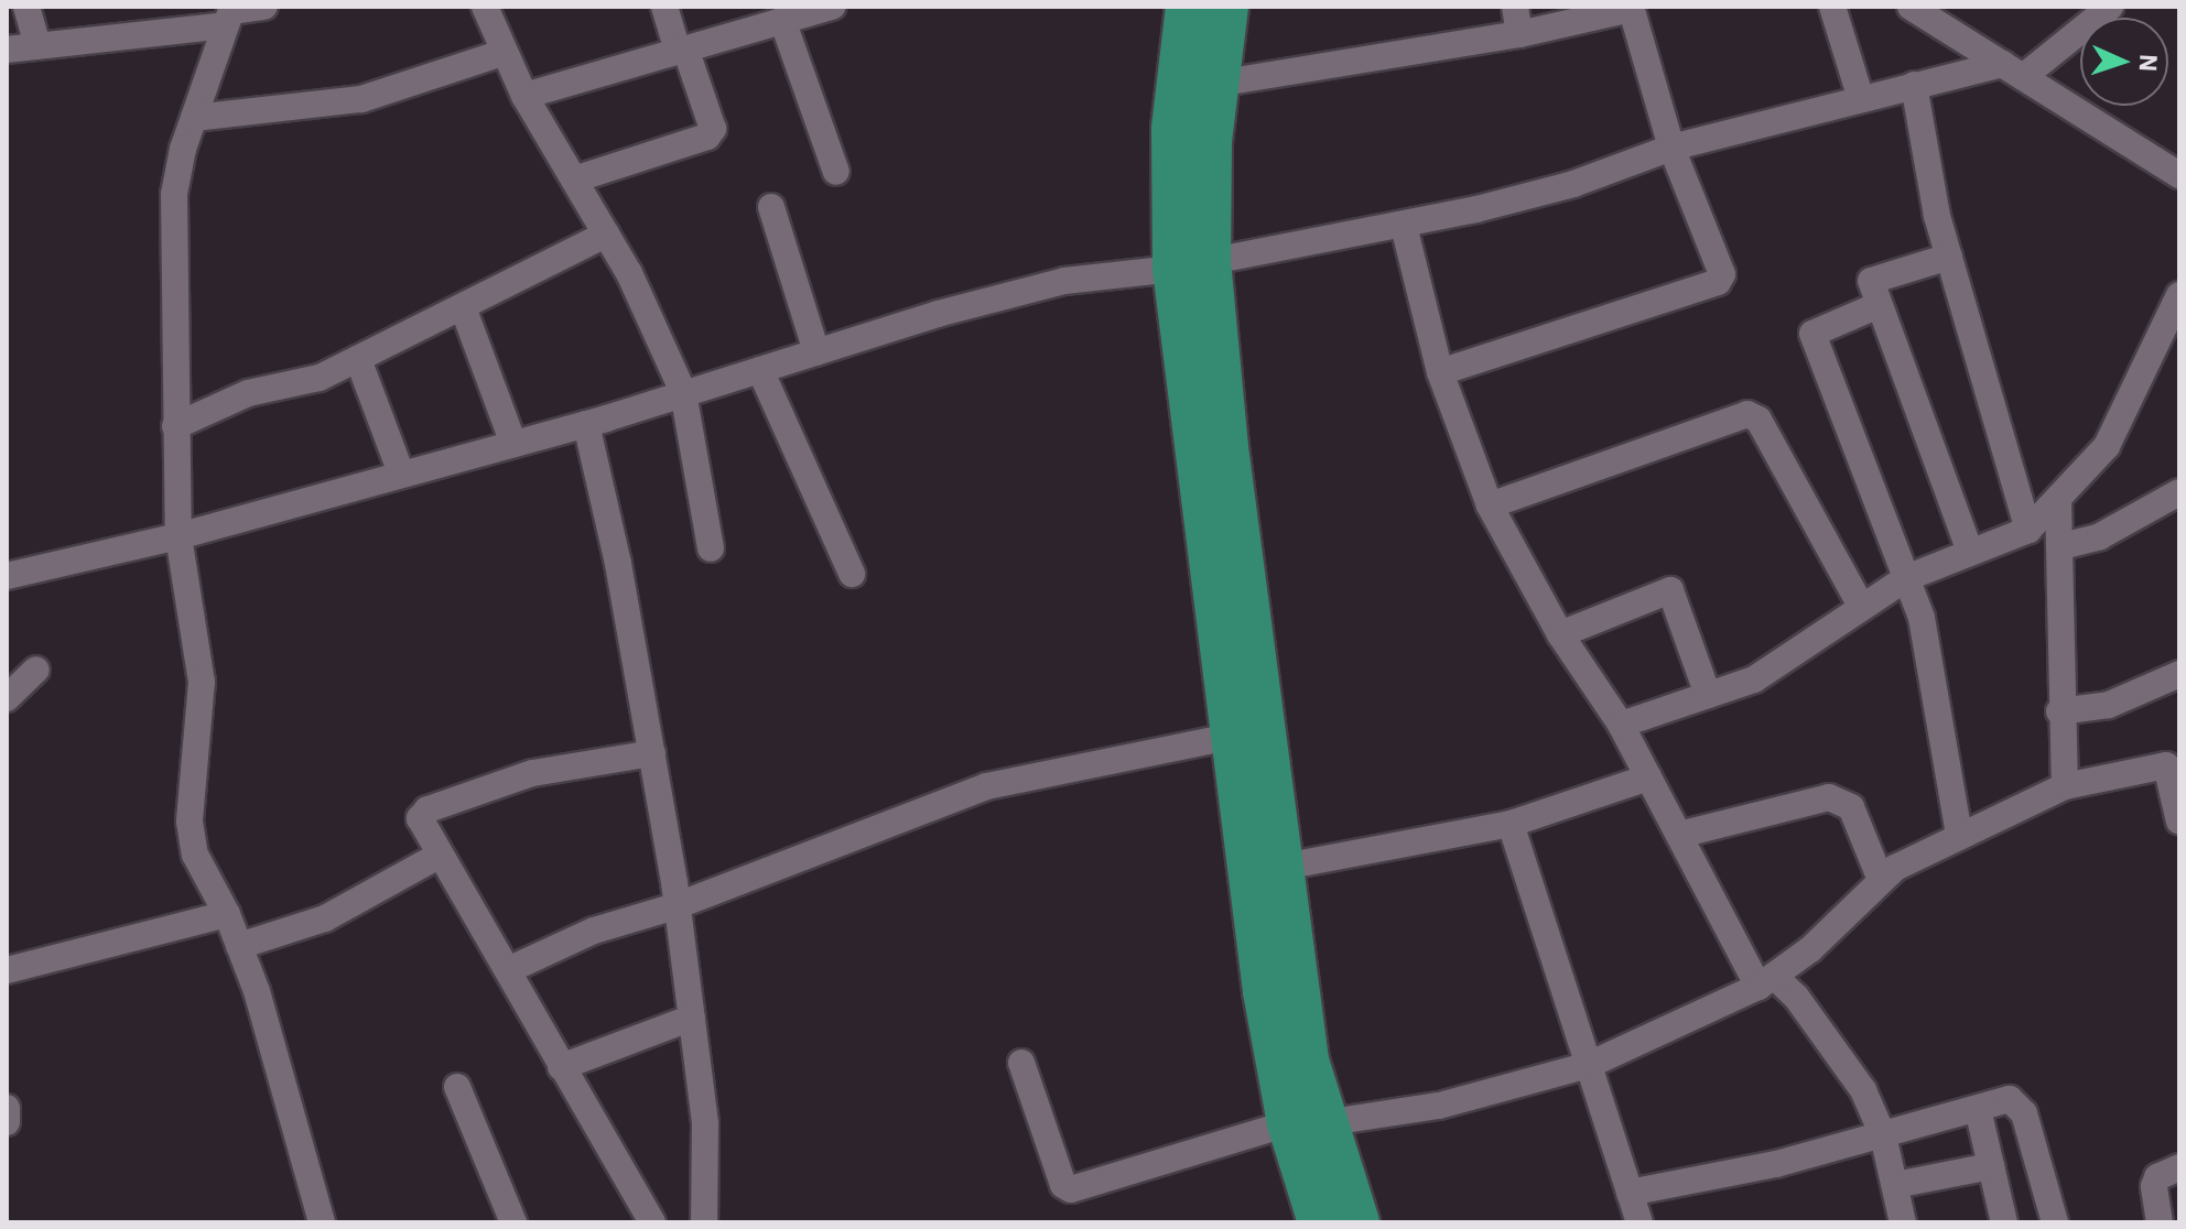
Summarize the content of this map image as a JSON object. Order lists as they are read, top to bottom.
{
  "north": "right"
}
